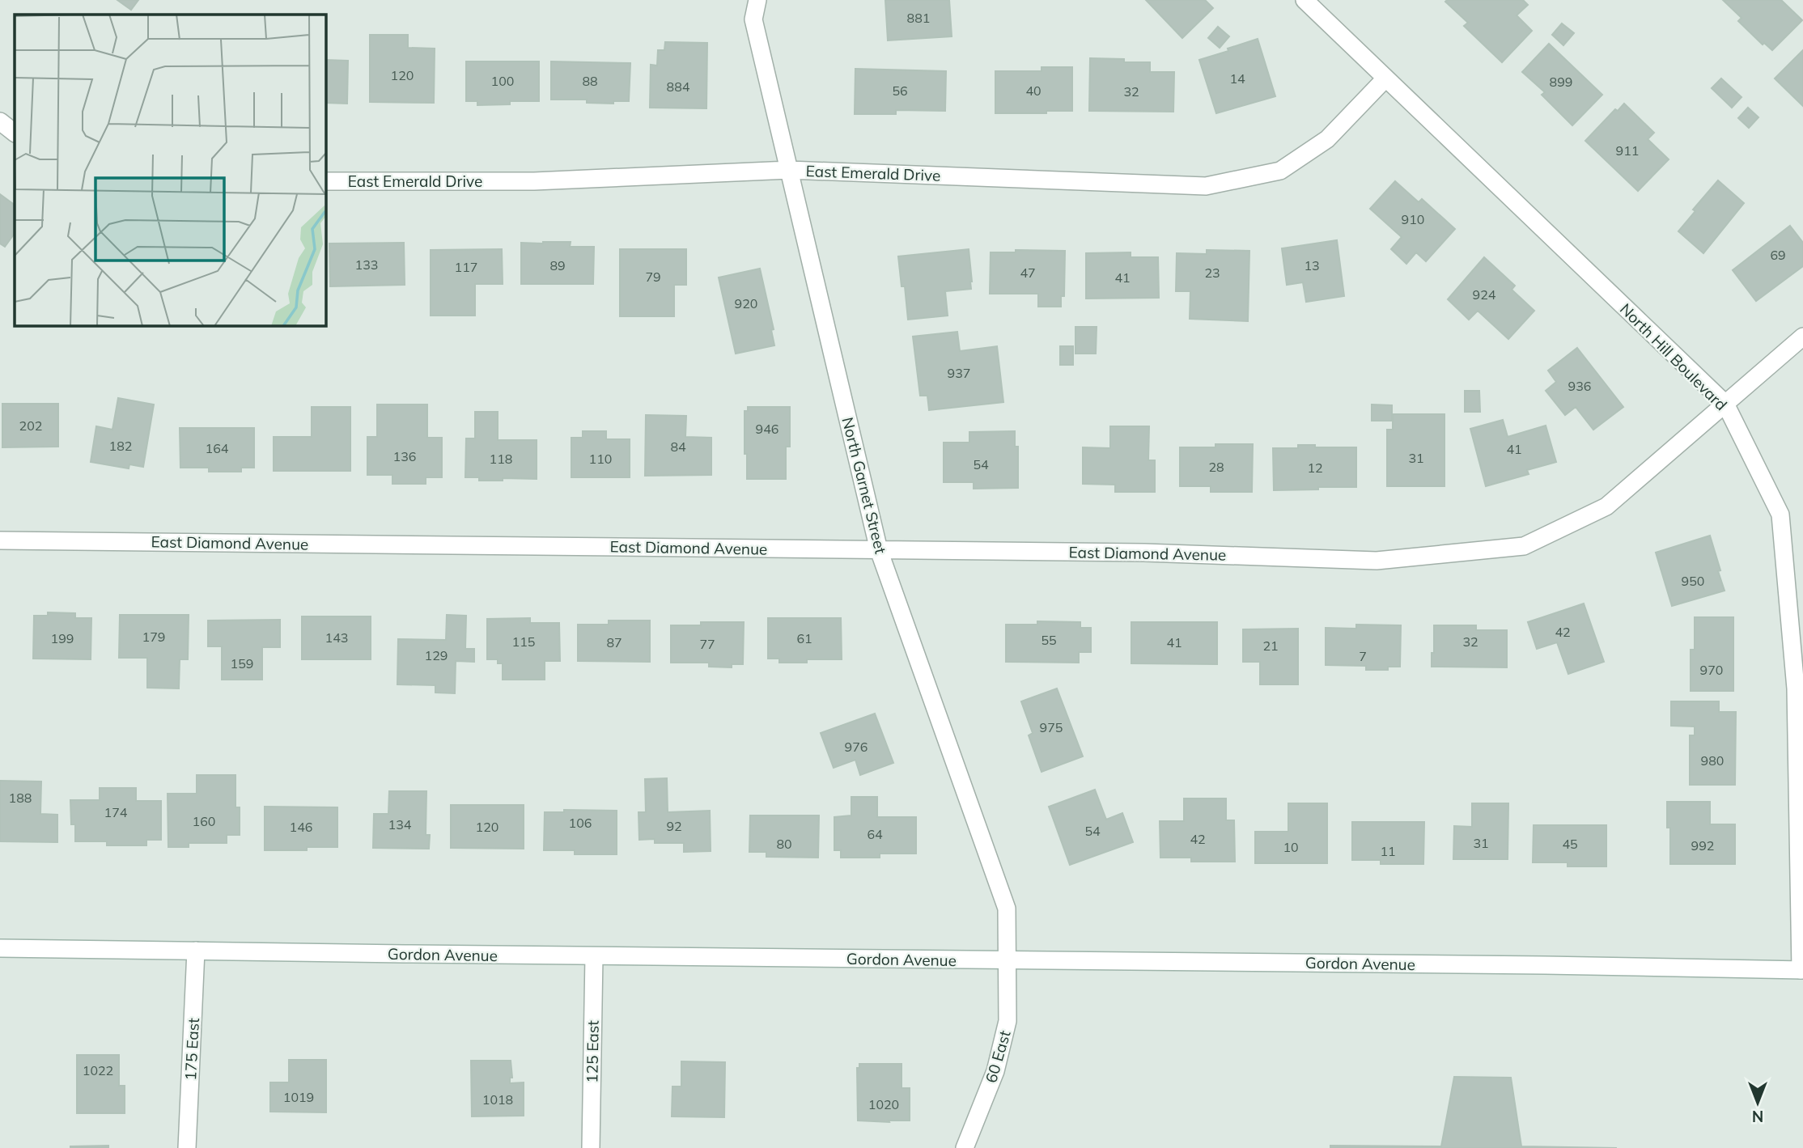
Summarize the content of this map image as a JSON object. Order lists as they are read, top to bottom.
{
  "streets": {
    "street": [
      "East Emerald Drive",
      "North Hill Boulevard",
      "North Garnet Street",
      "East Diamond Avenue",
      "Gordon Avenue",
      "175 East",
      "125 East",
      "60 East"
    ]
  },
  "crossings": [
    ["East Emerald Drive", "North Hill Boulevard"],
    ["East Emerald Drive", "North Garnet Street"],
    ["North Hill Boulevard", "East Diamond Avenue"],
    ["North Hill Boulevard", "Gordon Avenue"],
    ["North Garnet Street", "East Diamond Avenue"],
    ["North Garnet Street", "Gordon Avenue"],
    ["North Garnet Street", "60 East"],
    ["Gordon Avenue", "175 East"],
    ["Gordon Avenue", "125 East"],
    ["Gordon Avenue", "60 East"]
  ],
  "house_numbers": [
    "881",
    "120",
    "14",
    "100",
    "88",
    "899",
    "884",
    "56",
    "40",
    "32",
    "911",
    "910",
    "69",
    "133",
    "89",
    "13",
    "117",
    "47",
    "23",
    "79",
    "41",
    "924",
    "920",
    "937",
    "936",
    "202",
    "946",
    "182",
    "84",
    "164",
    "41",
    "136",
    "31",
    "118",
    "110",
    "54",
    "28",
    "12",
    "950",
    "42",
    "179",
    "143",
    "199",
    "61",
    "55",
    "115",
    "32",
    "87",
    "41",
    "77",
    "21",
    "129",
    "7",
    "159",
    "970",
    "975",
    "976",
    "980",
    "188",
    "174",
    "160",
    "106",
    "134",
    "92",
    "146",
    "120",
    "54",
    "64",
    "42",
    "31",
    "80",
    "45",
    "992",
    "10",
    "11",
    "1022",
    "1019",
    "1018",
    "1020"
  ],
  "north": "bottom"
}
